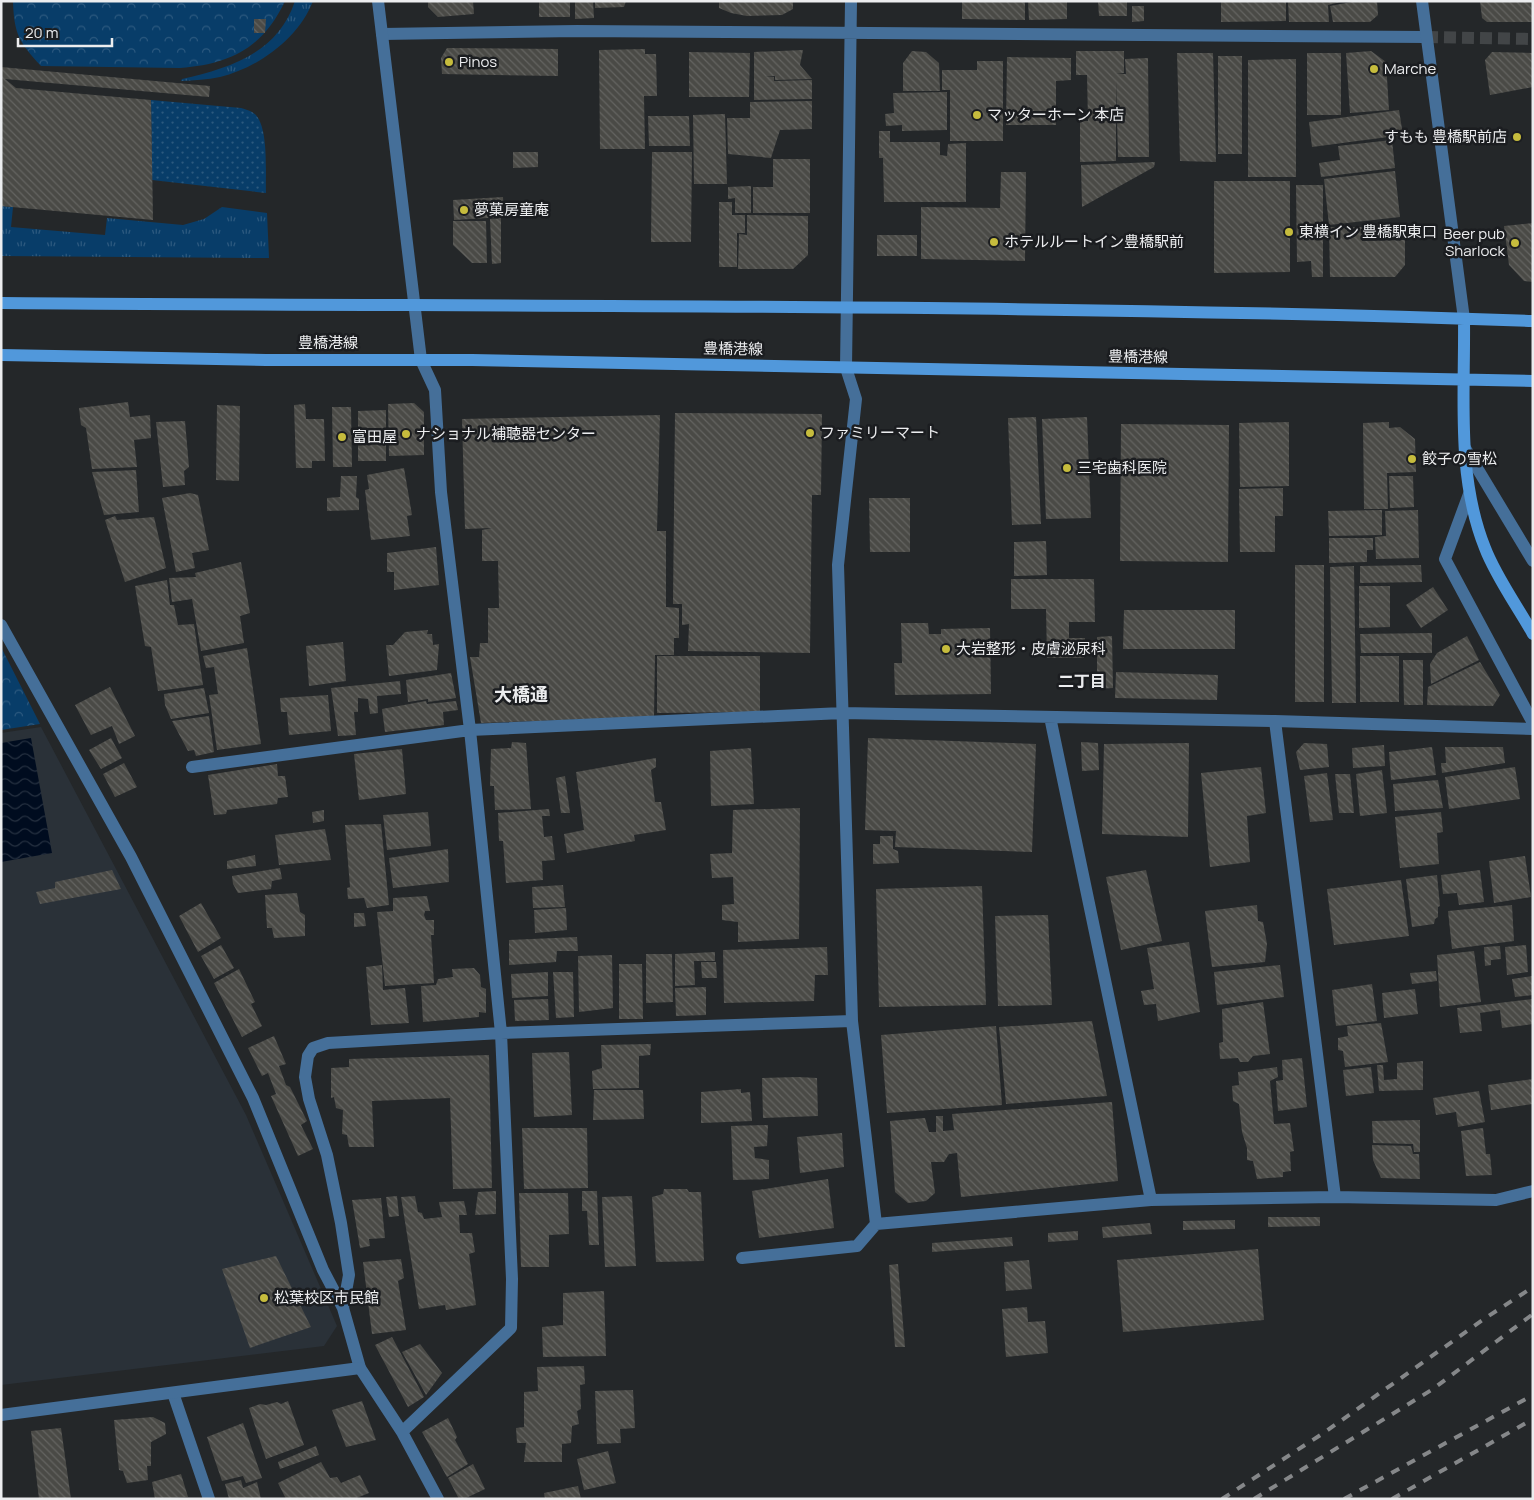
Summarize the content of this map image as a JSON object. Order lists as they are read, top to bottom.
{
  "streets": {
    "main road": ["豊橋港線"]
  },
  "districts": ["二丁目", "大橋通"],
  "places": [
    "Pinos",
    "Marche",
    "マッターホーン 本店",
    "すもも 豊橋駅前店",
    "夢菓房童庵",
    "東横イン 豊橋駅東口",
    "ホテルルートイン豊橋駅前",
    "Beer pub Sharlock",
    "ファミリーマート",
    "ナショナル補聴器センター",
    "富田屋",
    "餃子の雪松",
    "三宅歯科医院",
    "大岩整形・皮膚泌尿科",
    "松葉校区市民館"
  ],
  "scale_bar": "20 m"
}
